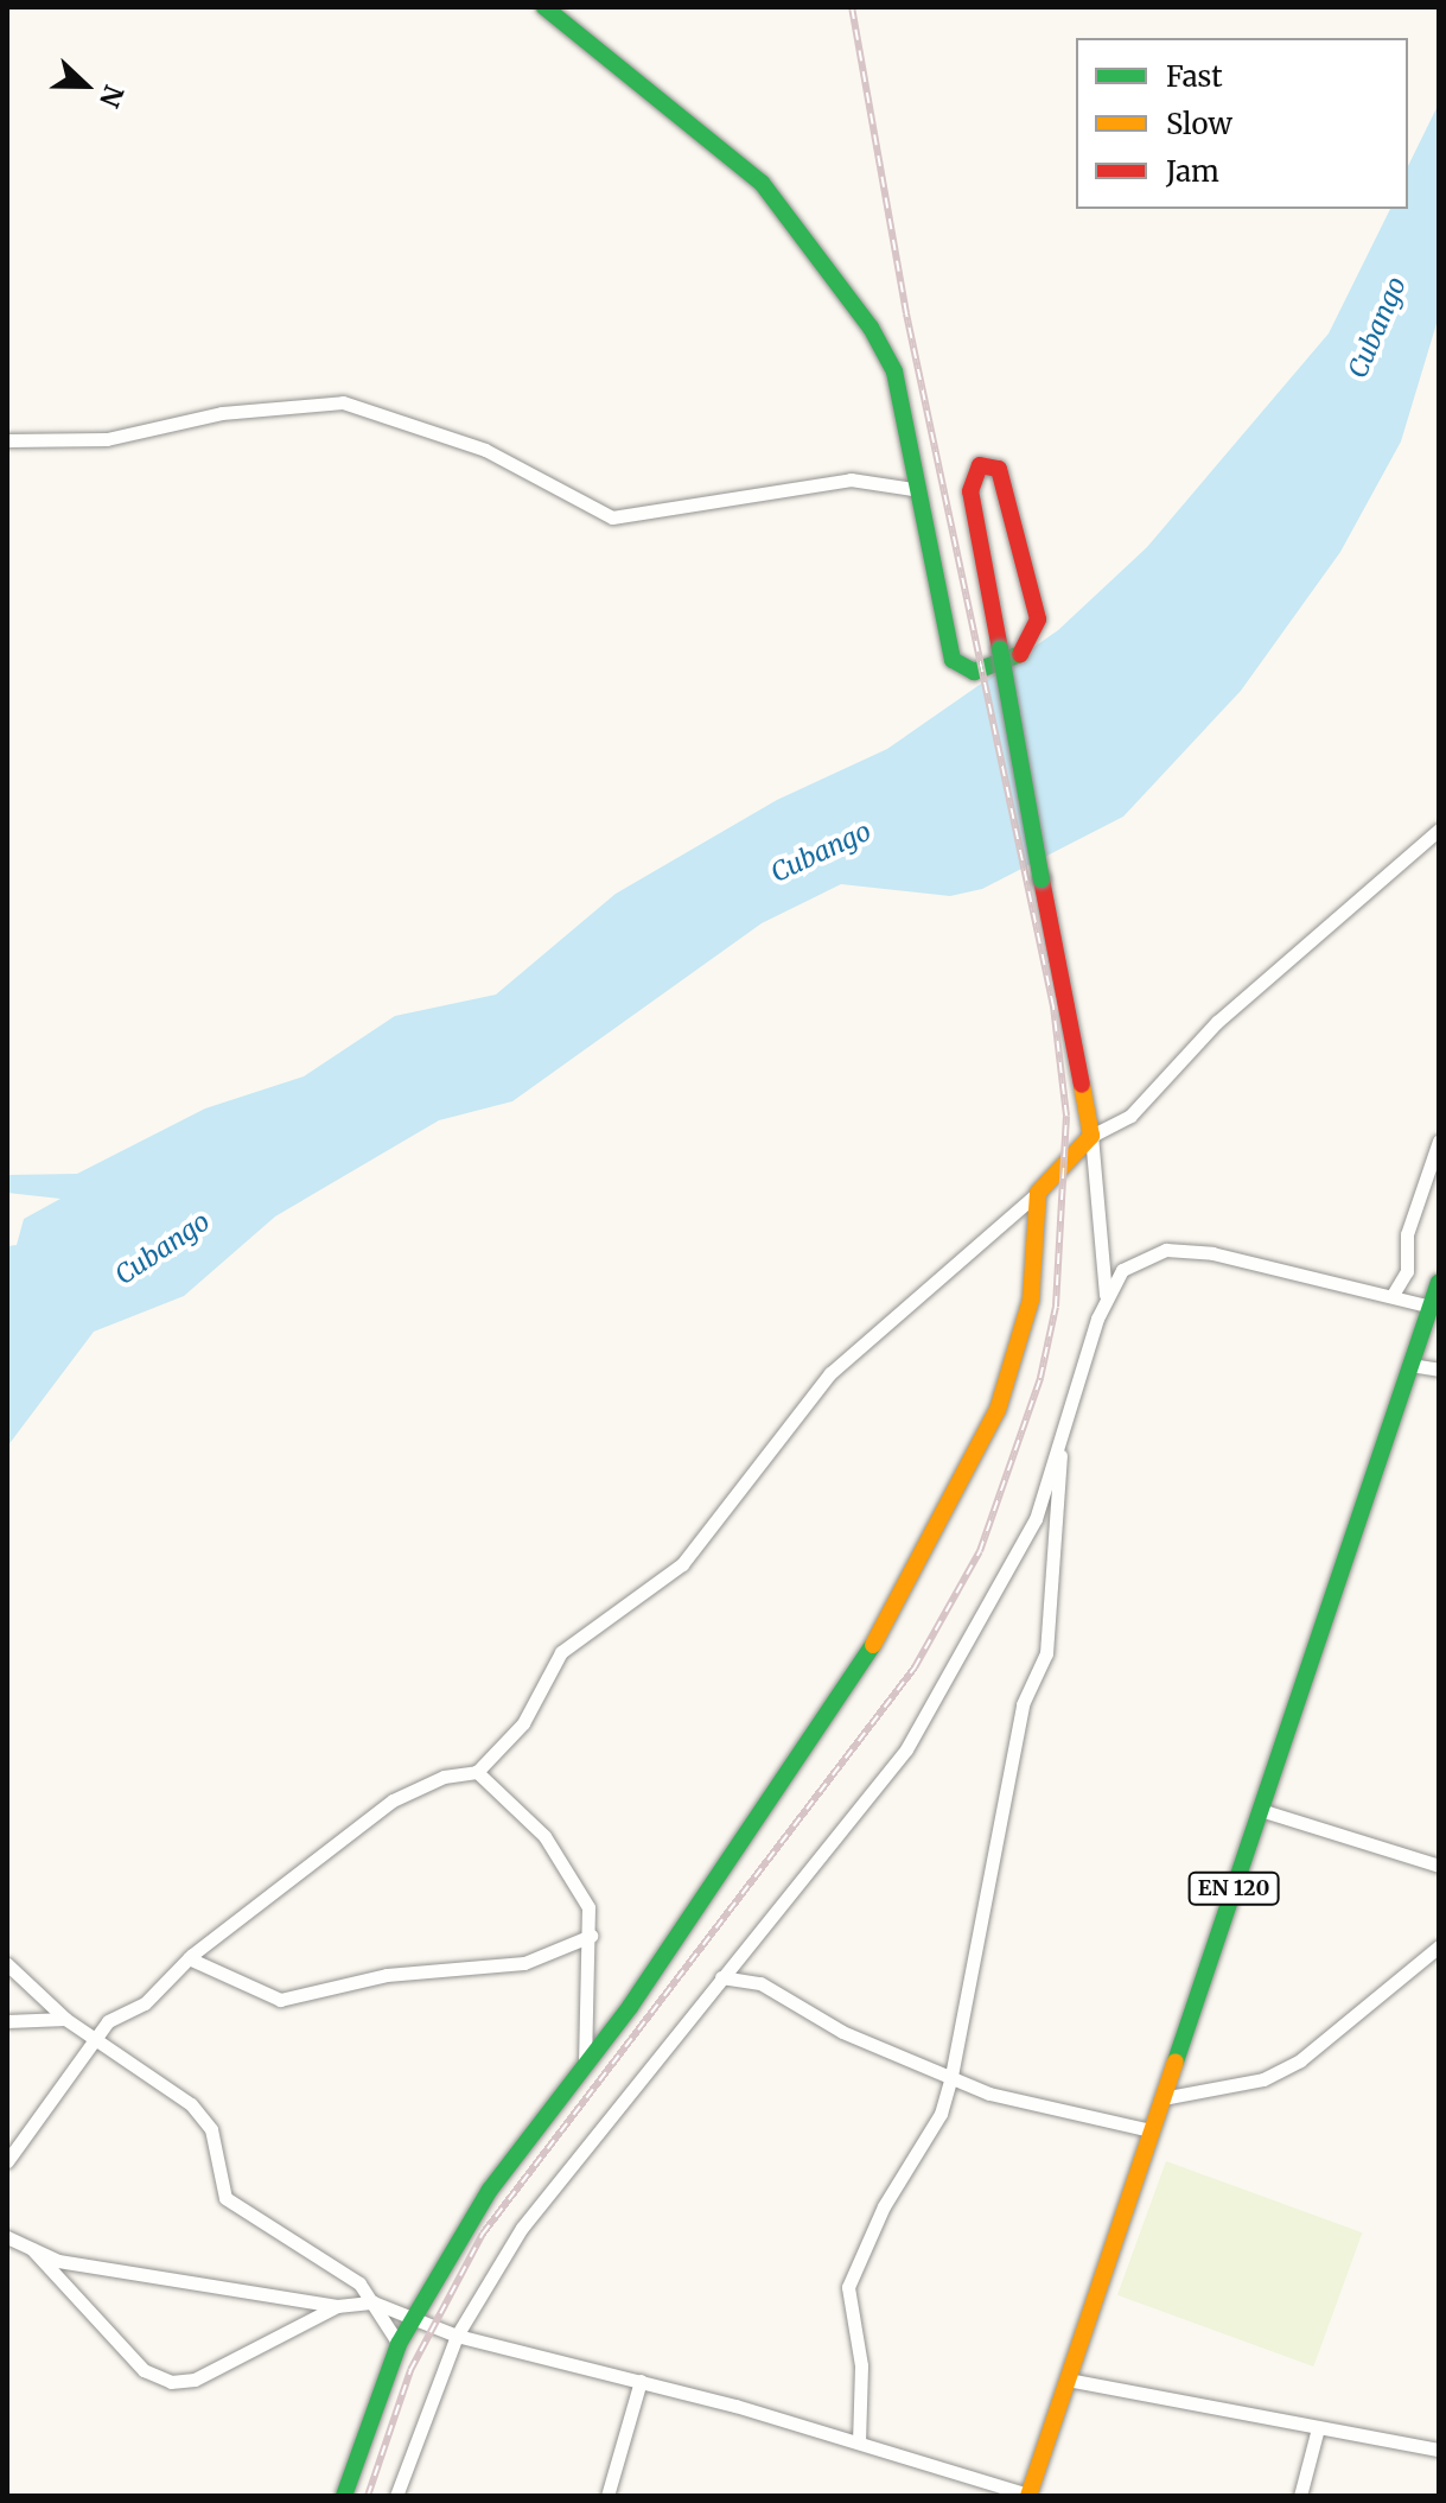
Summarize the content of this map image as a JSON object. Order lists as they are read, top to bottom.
{
  "streets": {
    "street": ["EN 120"]
  },
  "water": ["Cubango"],
  "legend": ["Fast", "Slow", "Jam"],
  "north": "right"
}
